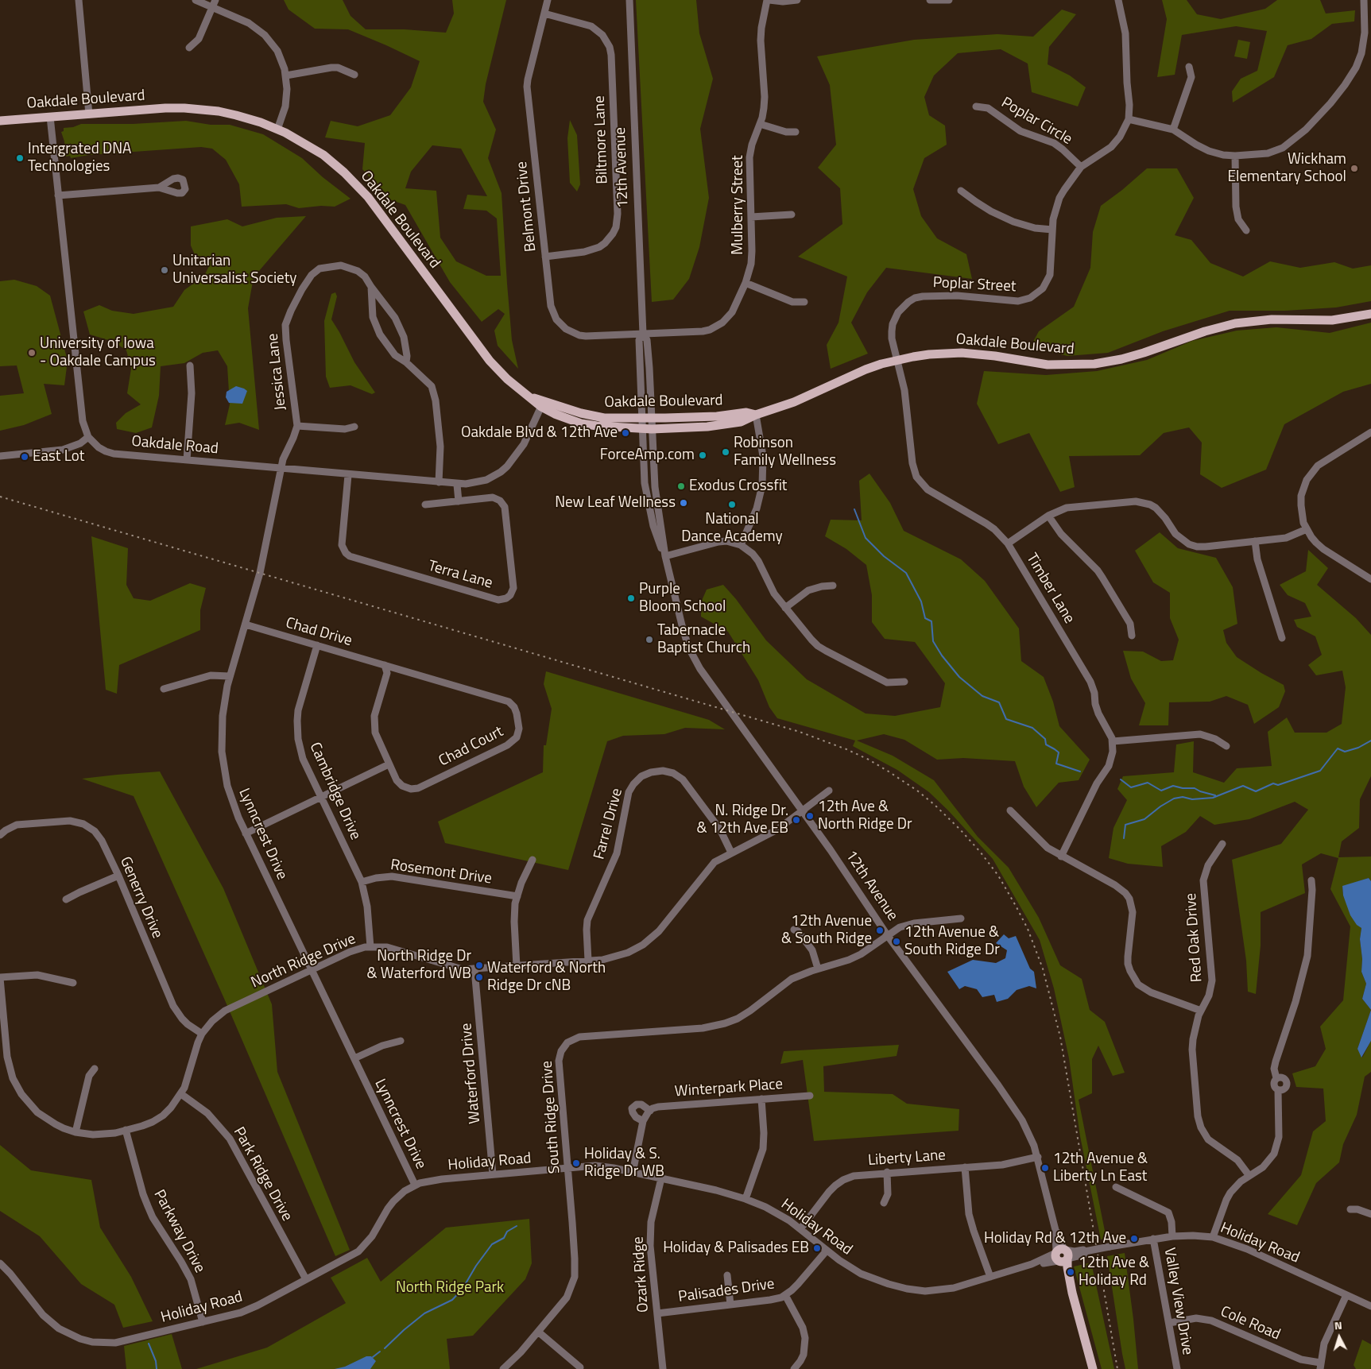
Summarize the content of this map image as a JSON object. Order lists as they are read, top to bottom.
{
  "streets": {
    "main road": ["Oakdale Boulevard", "12th Avenue"],
    "street": [
      "Poplar Circle",
      "Biltmore Lane",
      "Mulberry Street",
      "Belmont Drive",
      "Poplar Street",
      "Jessica Lane",
      "Oakdale Road",
      "Terra Lane",
      "Timber Lane",
      "Chad Drive",
      "Chad Court",
      "Cambridge Drive",
      "Farrel Drive",
      "Lynncrest Drive",
      "Rosemont Drive",
      "Generry Drive",
      "Red Oak Drive",
      "North Ridge Drive",
      "Waterford Drive",
      "Winterpark Place",
      "South Ridge Drive",
      "Liberty Lane",
      "Holiday Road",
      "Park Ridge Drive",
      "Parkway Drive",
      "Ozark Ridge",
      "Palisades Drive",
      "Valley View Drive",
      "Cole Road"
    ]
  },
  "crossings": [
    ["Oakdale Boulevard", "12th Avenue"],
    ["Oakdale Boulevard", "Poplar Street"],
    ["Oakdale Boulevard", "Oakdale Road"],
    ["Oakdale Boulevard", "Timber Lane"],
    ["Poplar Circle", "Poplar Street"],
    ["Biltmore Lane", "Belmont Drive"],
    ["12th Avenue", "Mulberry Street"],
    ["12th Avenue", "Belmont Drive"],
    ["12th Avenue", "North Ridge Drive"],
    ["12th Avenue", "South Ridge Drive"],
    ["12th Avenue", "Liberty Lane"],
    ["12th Avenue", "Holiday Road"],
    ["Mulberry Street", "Belmont Drive"],
    ["Poplar Street", "Timber Lane"],
    ["Jessica Lane", "Oakdale Road"],
    ["Jessica Lane", "Lynncrest Drive"],
    ["Oakdale Road", "Terra Lane"],
    ["Oakdale Road", "Lynncrest Drive"],
    ["Chad Drive", "Chad Court"],
    ["Chad Drive", "Cambridge Drive"],
    ["Chad Drive", "Lynncrest Drive"],
    ["Cambridge Drive", "Rosemont Drive"],
    ["Cambridge Drive", "North Ridge Drive"],
    ["Farrel Drive", "North Ridge Drive"],
    ["Lynncrest Drive", "North Ridge Drive"],
    ["Lynncrest Drive", "Holiday Road"],
    ["Generry Drive", "North Ridge Drive"],
    ["North Ridge Drive", "Waterford Drive"],
    ["North Ridge Drive", "Park Ridge Drive"],
    ["North Ridge Drive", "Parkway Drive"],
    ["Waterford Drive", "Holiday Road"],
    ["South Ridge Drive", "Holiday Road"],
    ["Liberty Lane", "Holiday Road"],
    ["Holiday Road", "Park Ridge Drive"],
    ["Holiday Road", "Parkway Drive"],
    ["Holiday Road", "Ozark Ridge"],
    ["Holiday Road", "Palisades Drive"],
    ["Holiday Road", "Valley View Drive"],
    ["Ozark Ridge", "Palisades Drive"],
    ["Valley View Drive", "Cole Road"]
  ],
  "parks": ["North Ridge Park"],
  "places": [
    "Intergrated DNA Technologies",
    "Wickham Elementary School",
    "Unitarian Universalist Society",
    "University of Iowa - Oakdale Campus",
    "Oakdale Blvd & 12th Ave",
    "Robinson Family Wellness",
    "ForceAmp.com",
    "East Lot",
    "Exodus Crossfit",
    "New Leaf Wellness",
    "National Dance Academy",
    "Purple Bloom School",
    "Tabernacle Baptist Church",
    "12th Ave & North Ridge Dr",
    "N. Ridge Dr. & 12th Ave EB",
    "12th Avenue & South Ridge",
    "12th Avenue & South Ridge Dr",
    "North Ridge Dr & Waterford WB",
    "Waterford & North Ridge Dr cNB",
    "Holiday & S. Ridge Dr WB",
    "12th Avenue & Liberty Ln East",
    "Holiday Rd & 12th Ave",
    "Holiday & Palisades EB",
    "12th Ave & Holiday Rd"
  ],
  "north": "top"
}
